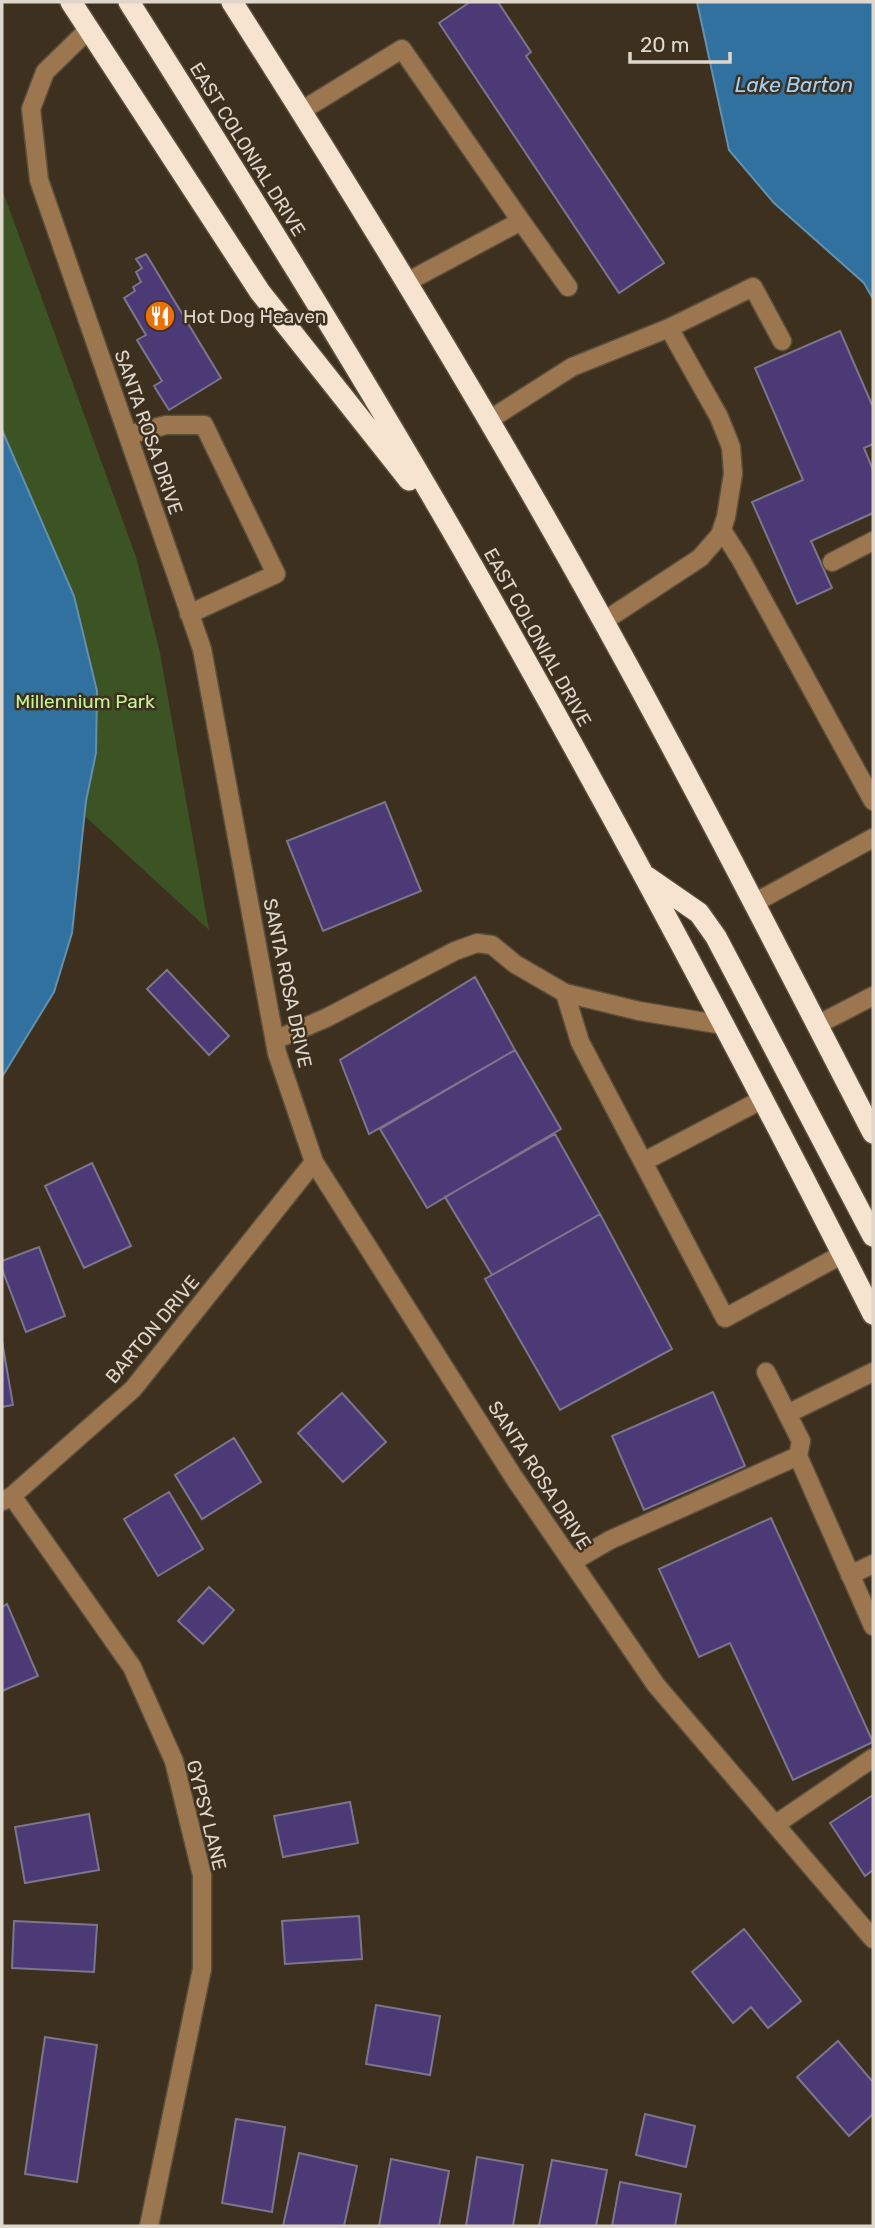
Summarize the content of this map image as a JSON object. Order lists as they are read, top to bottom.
{
  "streets": {
    "highway": ["EAST COLONIAL DRIVE"],
    "street": ["SANTA ROSA DRIVE", "BARTON DRIVE", "GYPSY LANE"]
  },
  "crossings": [
    ["SANTA ROSA DRIVE", "BARTON DRIVE"],
    ["BARTON DRIVE", "GYPSY LANE"]
  ],
  "water": ["Lake Barton"],
  "parks": ["Millennium Park"],
  "places": {
    "restaurant": ["Hot Dog Heaven"]
  },
  "scale_bar": "20 m"
}
